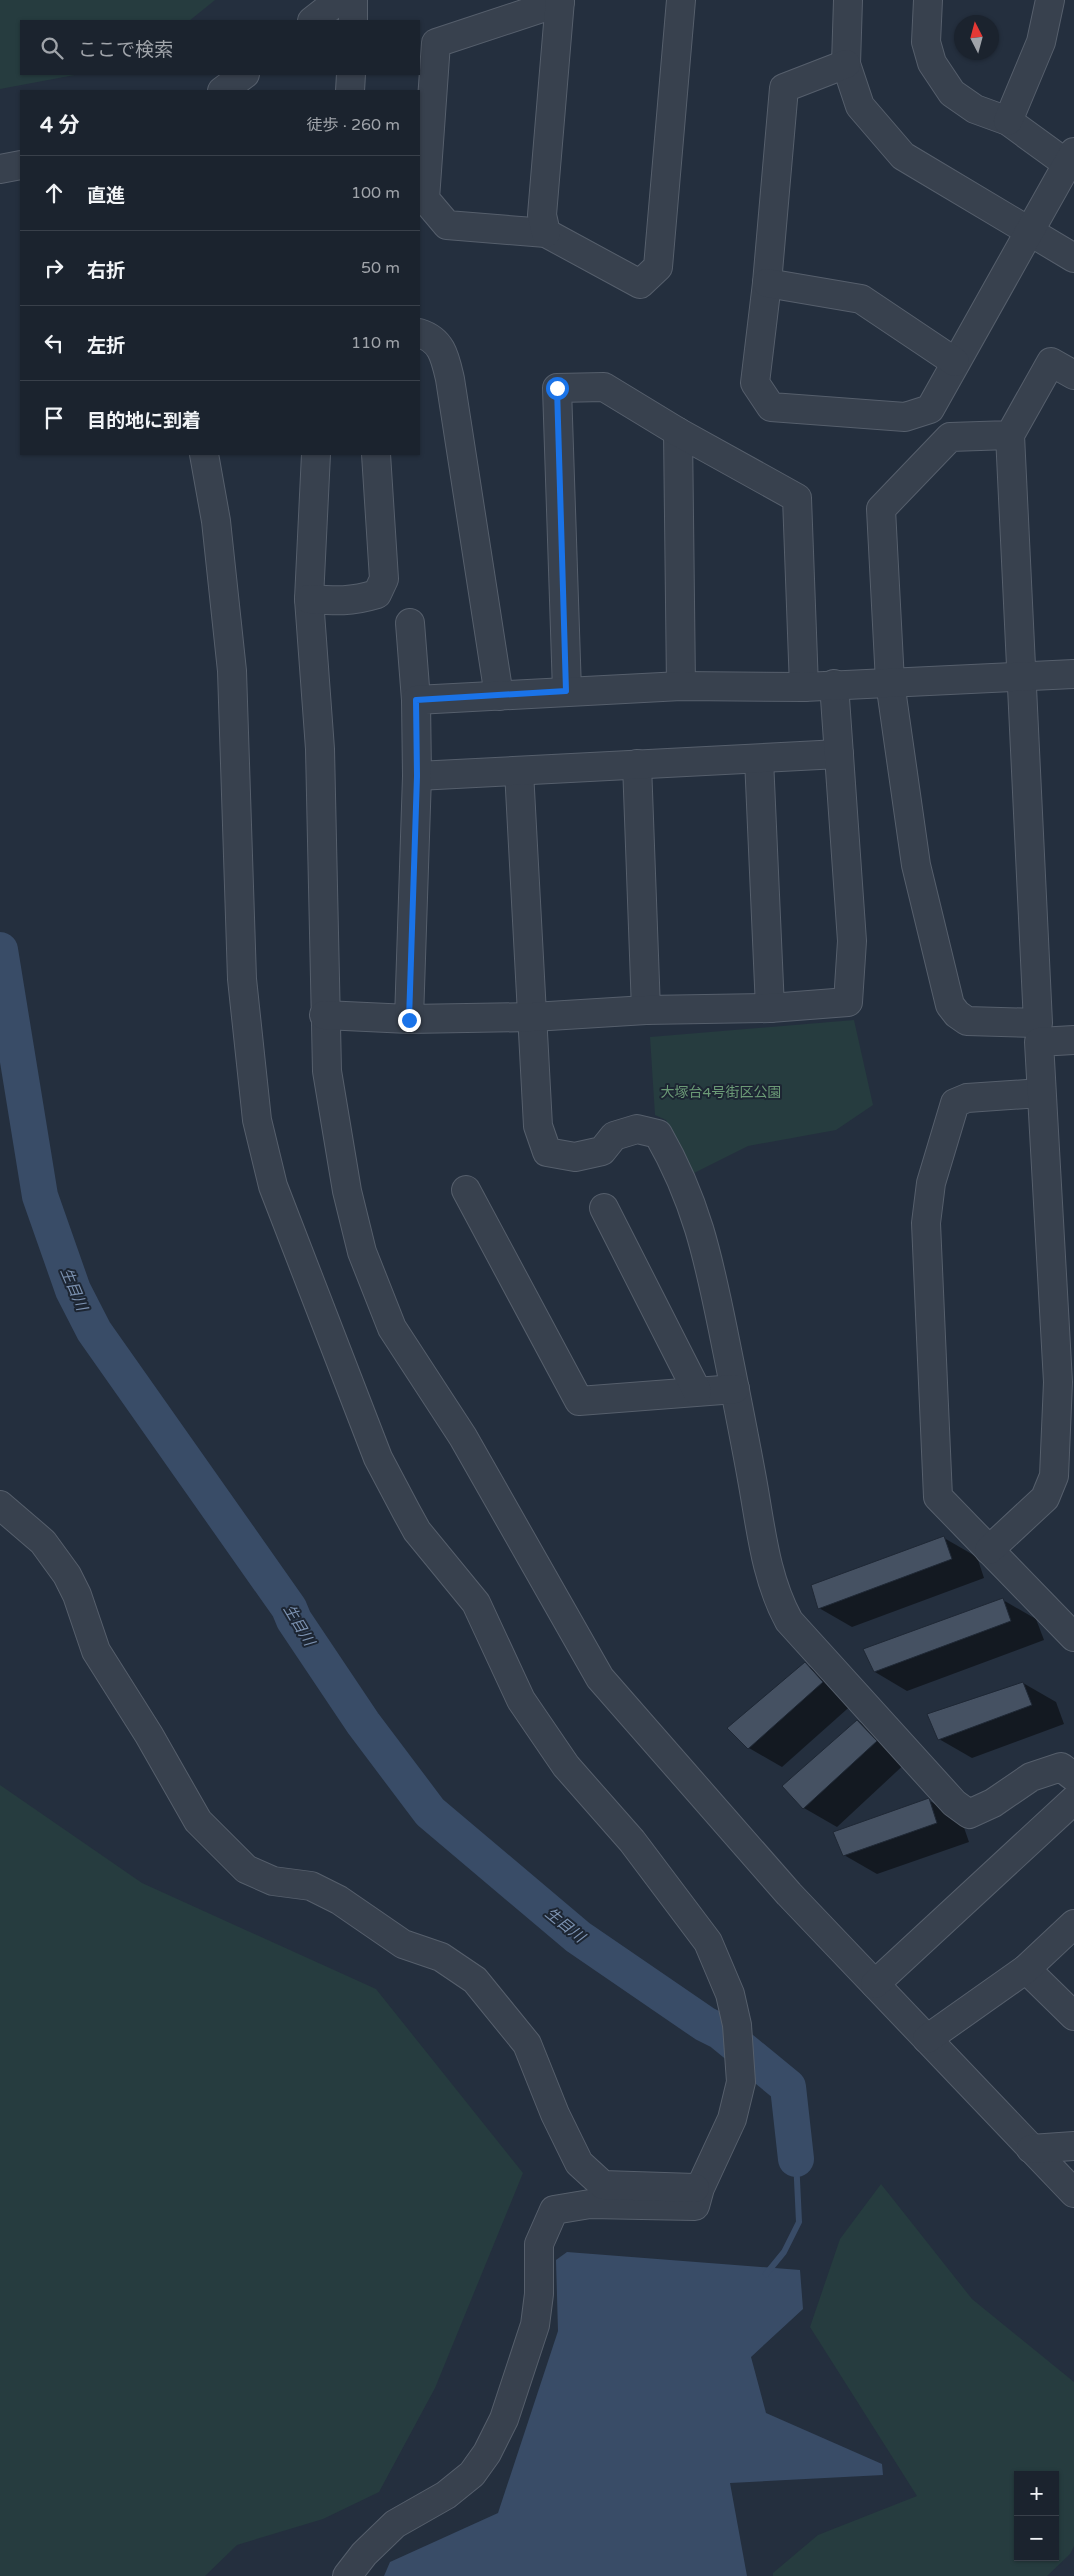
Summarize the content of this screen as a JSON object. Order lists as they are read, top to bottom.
{
  "water": ["生目川"],
  "parks": ["大塚台4号街区公園"],
  "north": "top",
  "page": {
    "search": "ここで検索",
    "heading": ["4 分", "徒歩 · 260 m"],
    "list": [
      ["直進", "100 m"],
      ["右折", "50 m"],
      ["左折", "110 m"],
      "目的地に到着"
    ],
    "map_buttons": ["+", "−"]
  }
}
